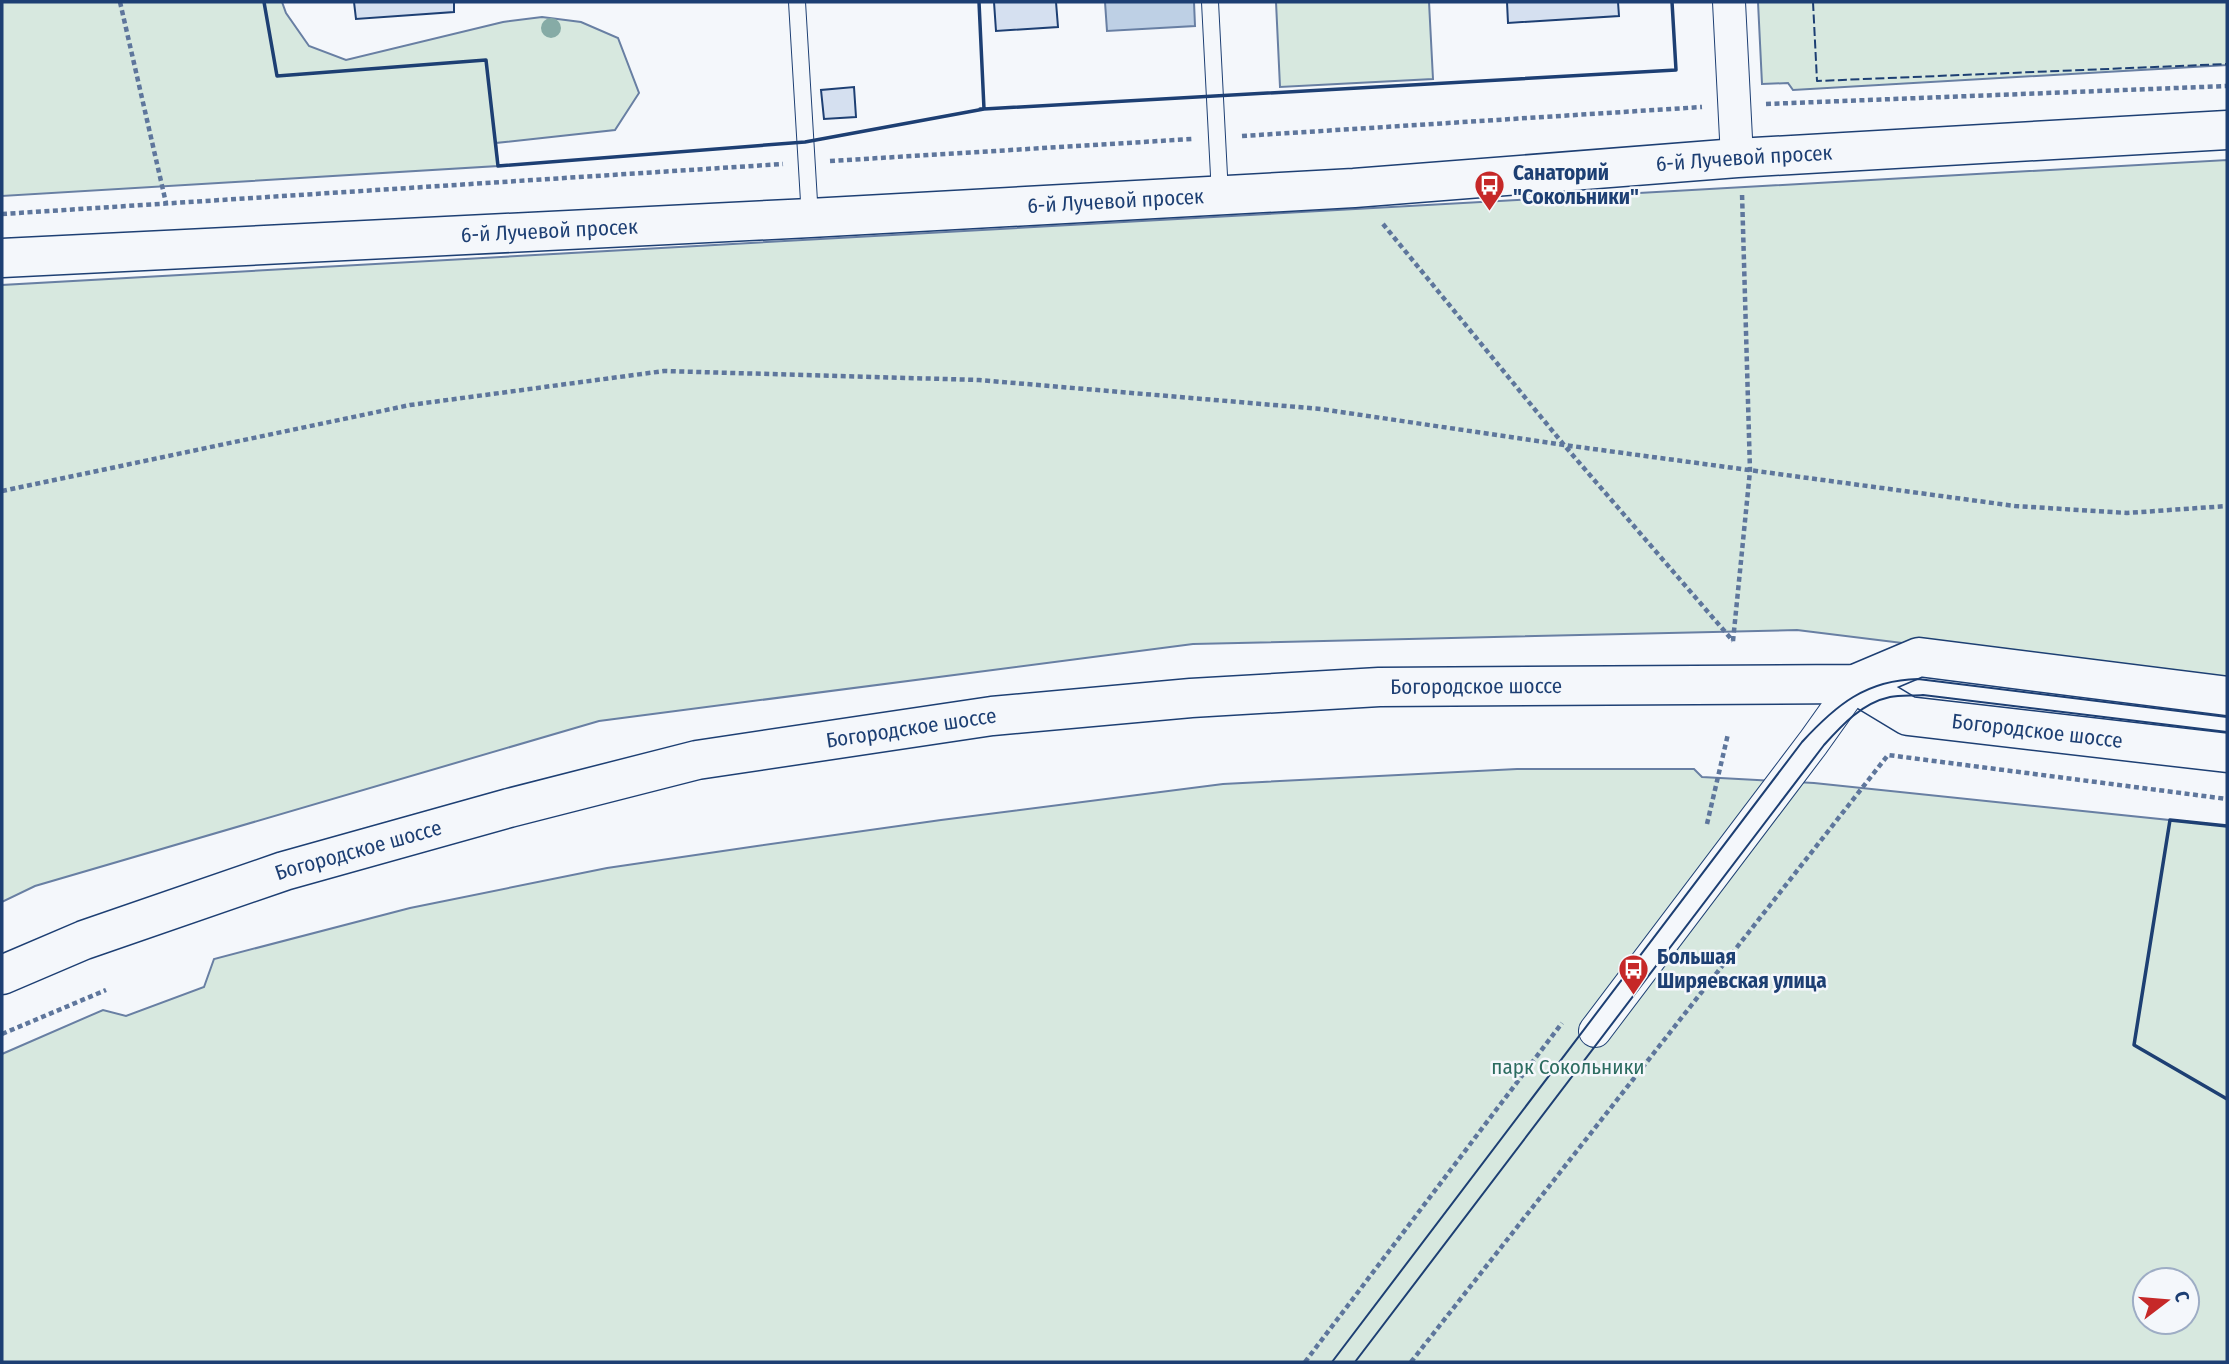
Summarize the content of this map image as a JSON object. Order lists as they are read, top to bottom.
{
  "streets": {
    "main road": ["6-й Лучевой просек", "Богородское шоссе"]
  },
  "parks": ["парк Сокольники"],
  "places": {
    "bus stop": ["Санаторий \"Сокольники\"", "Большая Ширяевская улица"]
  },
  "north": "right"
}
